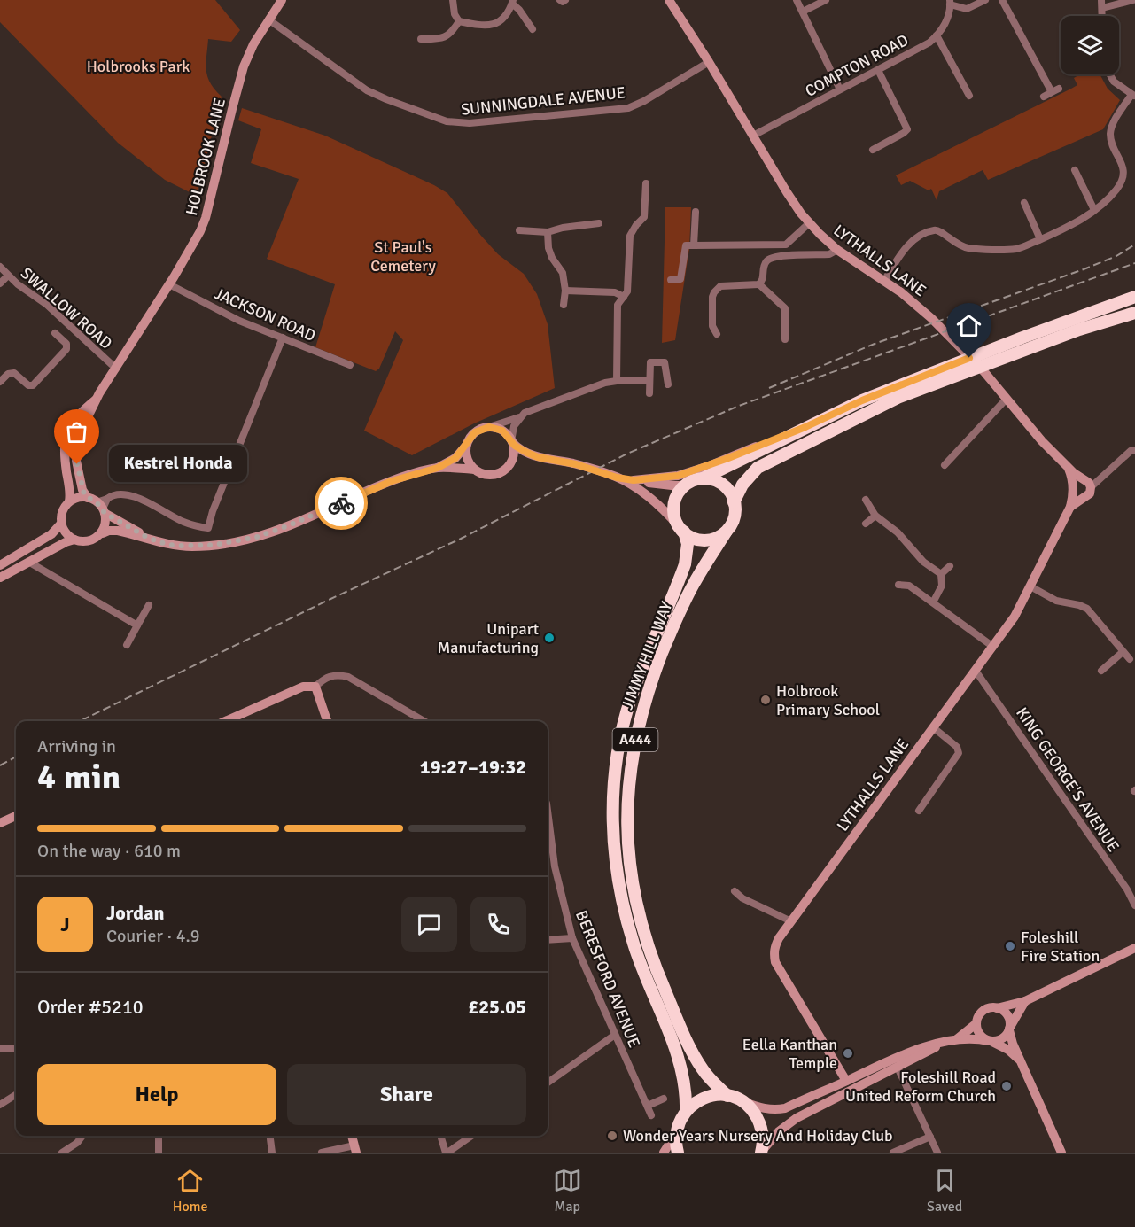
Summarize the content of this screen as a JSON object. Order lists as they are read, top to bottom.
{
  "streets": {
    "highway": ["JIMMY HILL WAY", "A444"],
    "main road": ["HOLBROOK LANE", "LYTHALLS LANE"],
    "street": [
      "COMPTON ROAD",
      "SUNNINGDALE AVENUE",
      "SWALLOW ROAD",
      "JACKSON ROAD",
      "KING GEORGE'S AVENUE",
      "BERESFORD AVENUE"
    ]
  },
  "crossings": [
    ["COMPTON ROAD", "LYTHALLS LANE"],
    ["SUNNINGDALE AVENUE", "HOLBROOK LANE"],
    ["SUNNINGDALE AVENUE", "LYTHALLS LANE"],
    ["HOLBROOK LANE", "SWALLOW ROAD"],
    ["HOLBROOK LANE", "JACKSON ROAD"],
    ["LYTHALLS LANE", "KING GEORGE'S AVENUE"]
  ],
  "parks": ["Holbrooks Park", "St Paul's Cemetery"],
  "places": [
    "Kestrel Honda",
    "Unipart Manufacturing",
    "Holbrook Primary School",
    "Foleshill Fire Station",
    "Eella Kanthan Temple",
    "Foleshill Road United Reform Church",
    "Wonder Years Nursery And Holiday Club"
  ],
  "page": {
    "bubble": "Kestrel Honda",
    "heading": ["4 min", "Arriving in", "19:27–19:32"],
    "panel": [
      "Jordan",
      "Courier · 4.9",
      "Order #5210",
      "£25.05"
    ],
    "bar": "On the way · 610 m",
    "round": "J",
    "buttons": ["Help", "Share"],
    "tabs": ["Home", "Map", "Saved"]
  }
}
